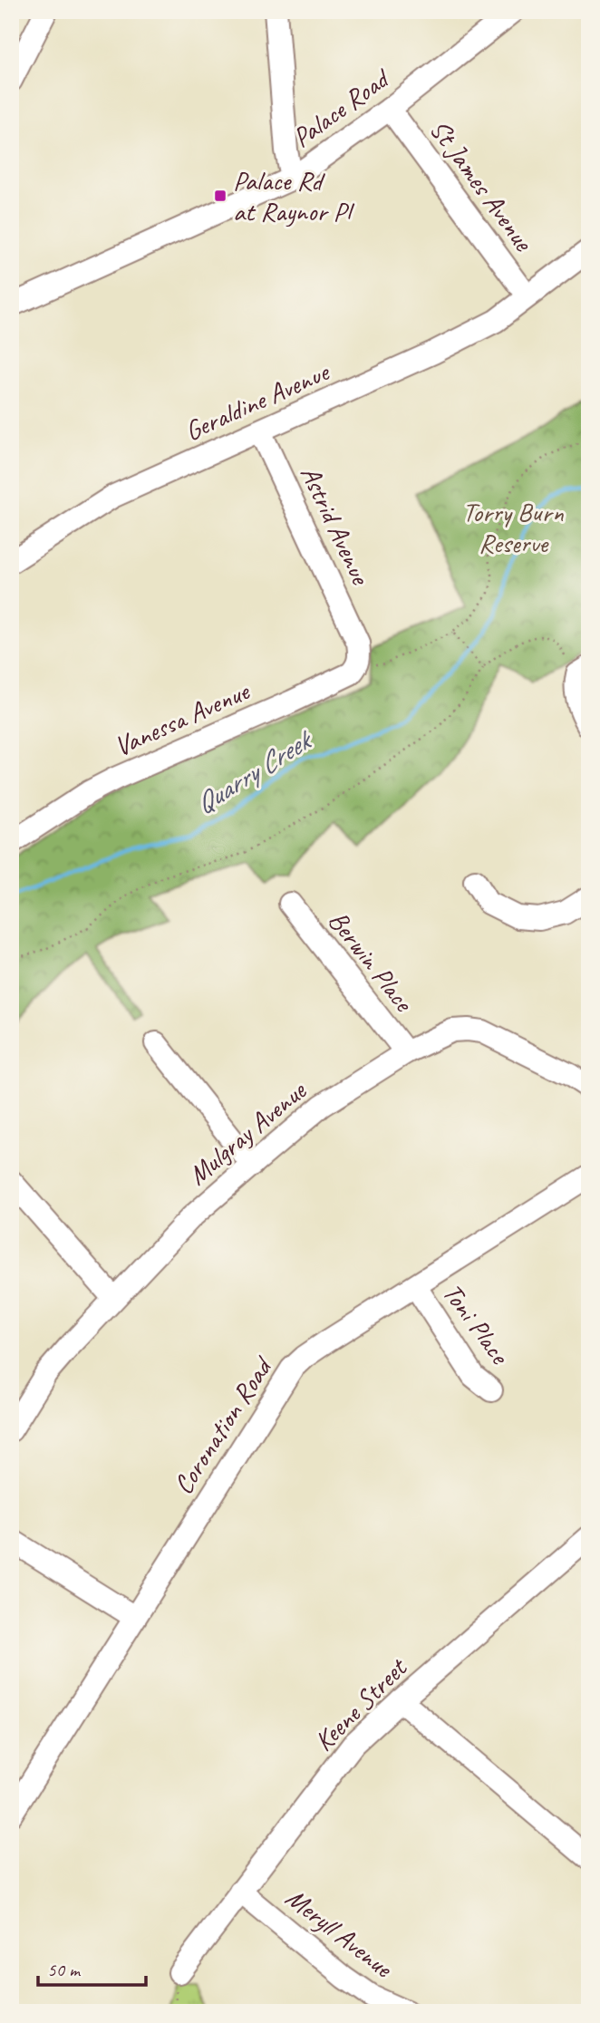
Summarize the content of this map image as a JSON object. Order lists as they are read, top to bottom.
{
  "streets": {
    "street": [
      "Palace Road",
      "St James Avenue",
      "Geraldine Avenue",
      "Astrid Avenue",
      "Vanessa Avenue",
      "Berwin Place",
      "Mulgray Avenue",
      "Toni Place",
      "Coronation Road",
      "Keene Street",
      "Meryll Avenue"
    ]
  },
  "crossings": [
    ["Palace Road", "St James Avenue"],
    ["St James Avenue", "Geraldine Avenue"],
    ["Geraldine Avenue", "Astrid Avenue"],
    ["Astrid Avenue", "Vanessa Avenue"],
    ["Berwin Place", "Mulgray Avenue"],
    ["Toni Place", "Coronation Road"],
    ["Keene Street", "Meryll Avenue"]
  ],
  "water": ["Quarry Creek"],
  "parks": ["Torry Burn Reserve"],
  "places": {
    "transit": ["Palace Rd at Raynor Pl"]
  },
  "scale_bar": "50 m"
}
